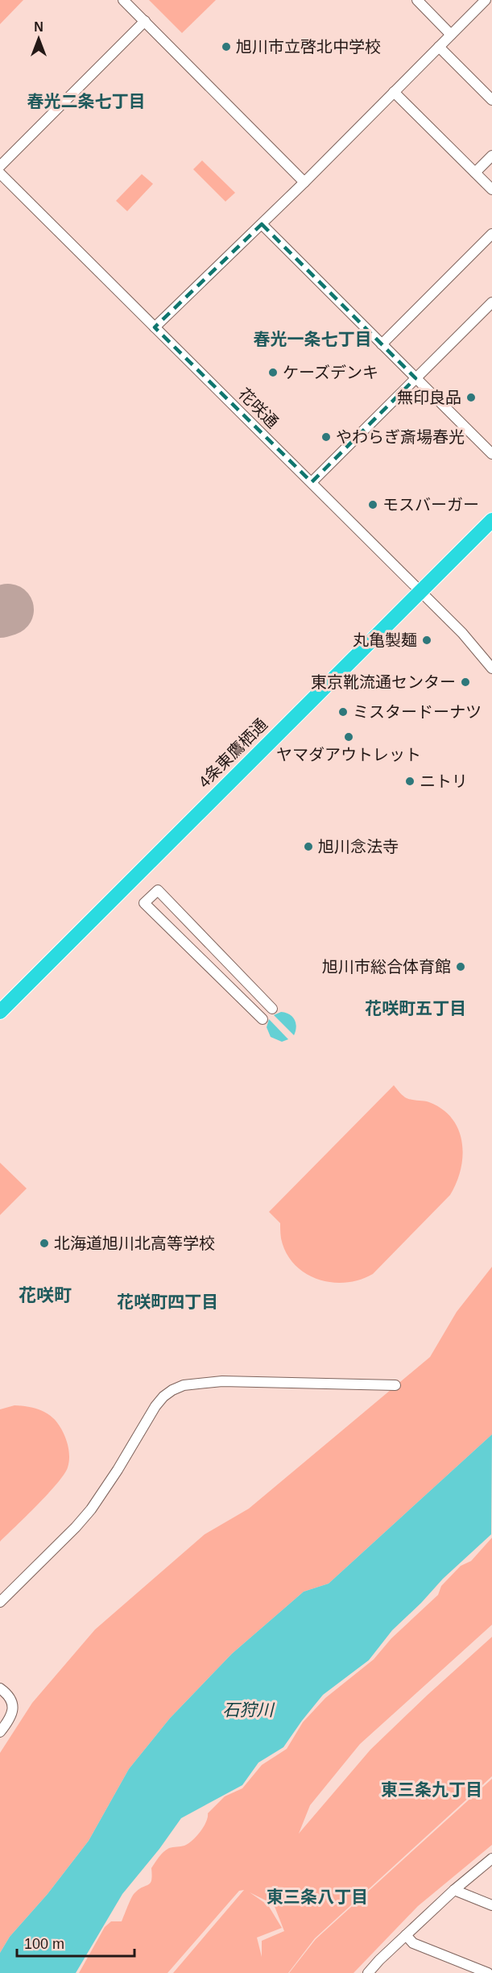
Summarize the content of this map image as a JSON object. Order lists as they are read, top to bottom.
{
  "streets": {
    "highway": ["4条東鷹栖通"],
    "street": ["花咲通"]
  },
  "crossings": [
    ["花咲通", "4条東鷹栖通"]
  ],
  "districts": [
    "春光二条七丁目",
    "春光一条七丁目",
    "花咲町五丁目",
    "花咲町",
    "花咲町四丁目",
    "東三条九丁目",
    "東三条八丁目"
  ],
  "water": ["石狩川"],
  "places": [
    "旭川市立啓北中学校",
    "ケーズデンキ",
    "無印良品",
    "やわらぎ斎場春光",
    "モスバーガー",
    "丸亀製麺",
    "東京靴流通センター",
    "ミスタードーナツ",
    "ヤマダアウトレット",
    "ニトリ",
    "旭川念法寺",
    "旭川市総合体育館",
    "北海道旭川北高等学校"
  ],
  "scale_bar": "100 m",
  "north": "top"
}
